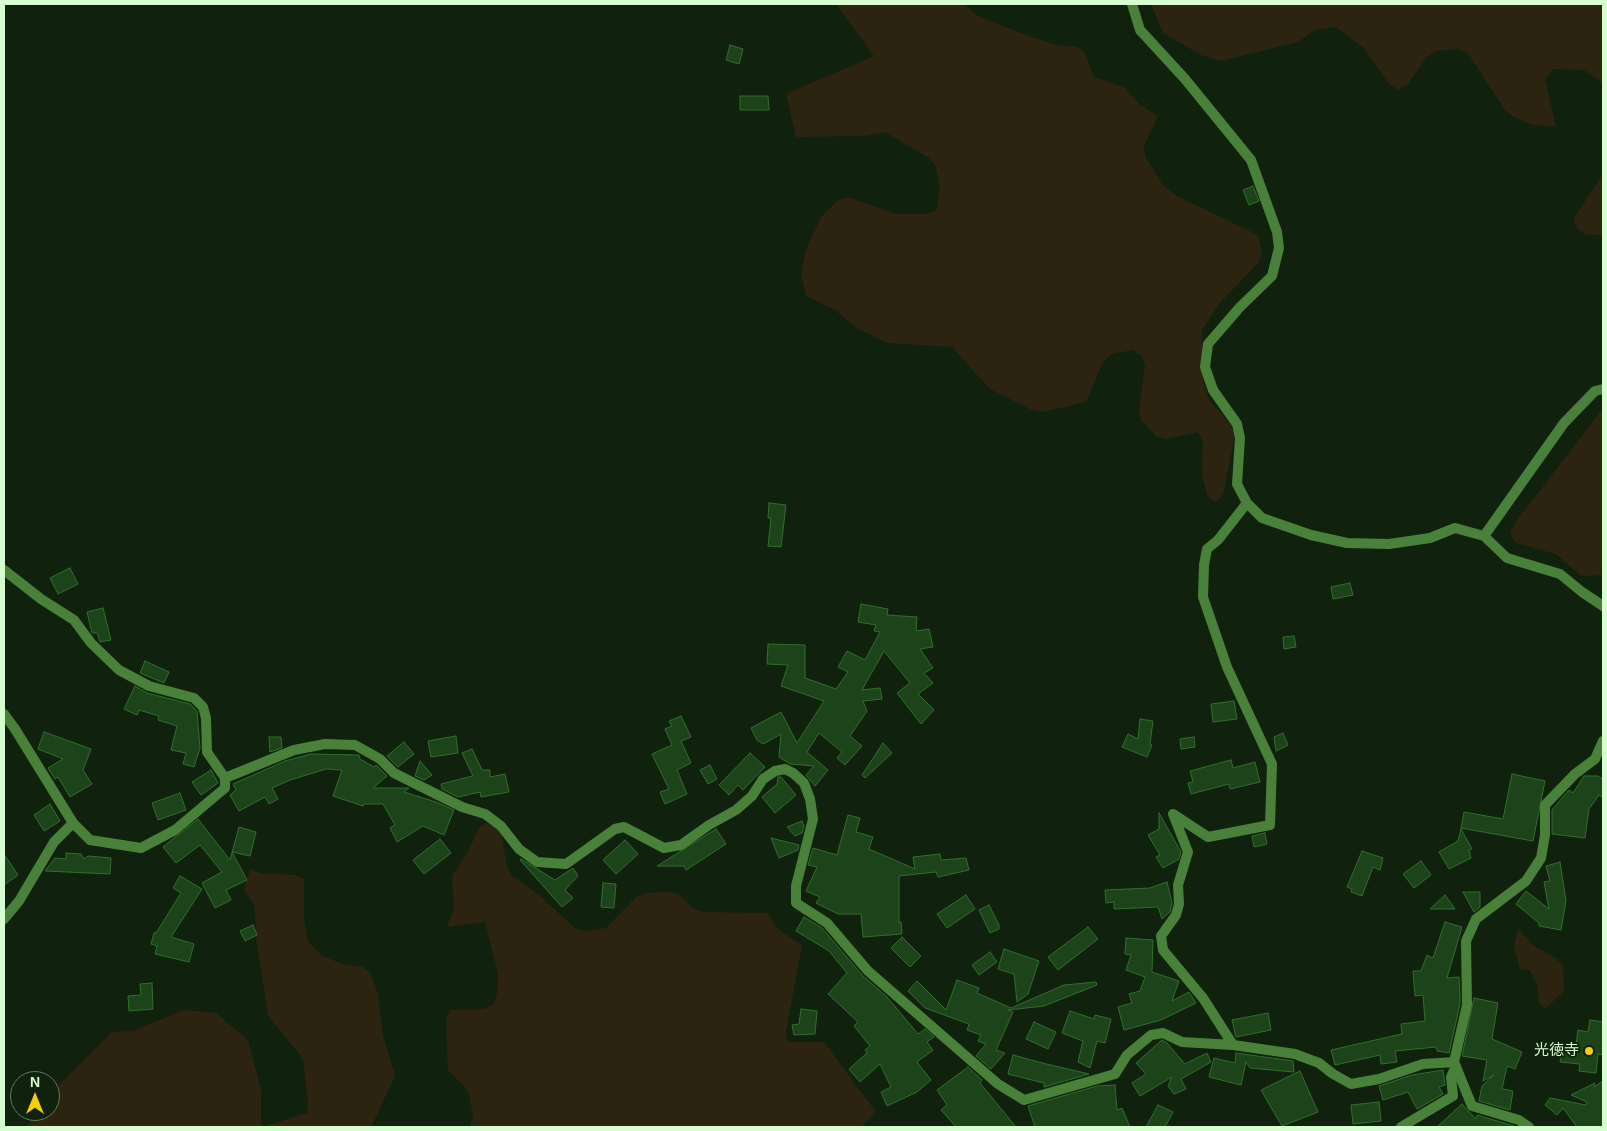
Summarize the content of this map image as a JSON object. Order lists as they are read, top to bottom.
{
  "places": ["光徳寺"],
  "north": "top"
}
